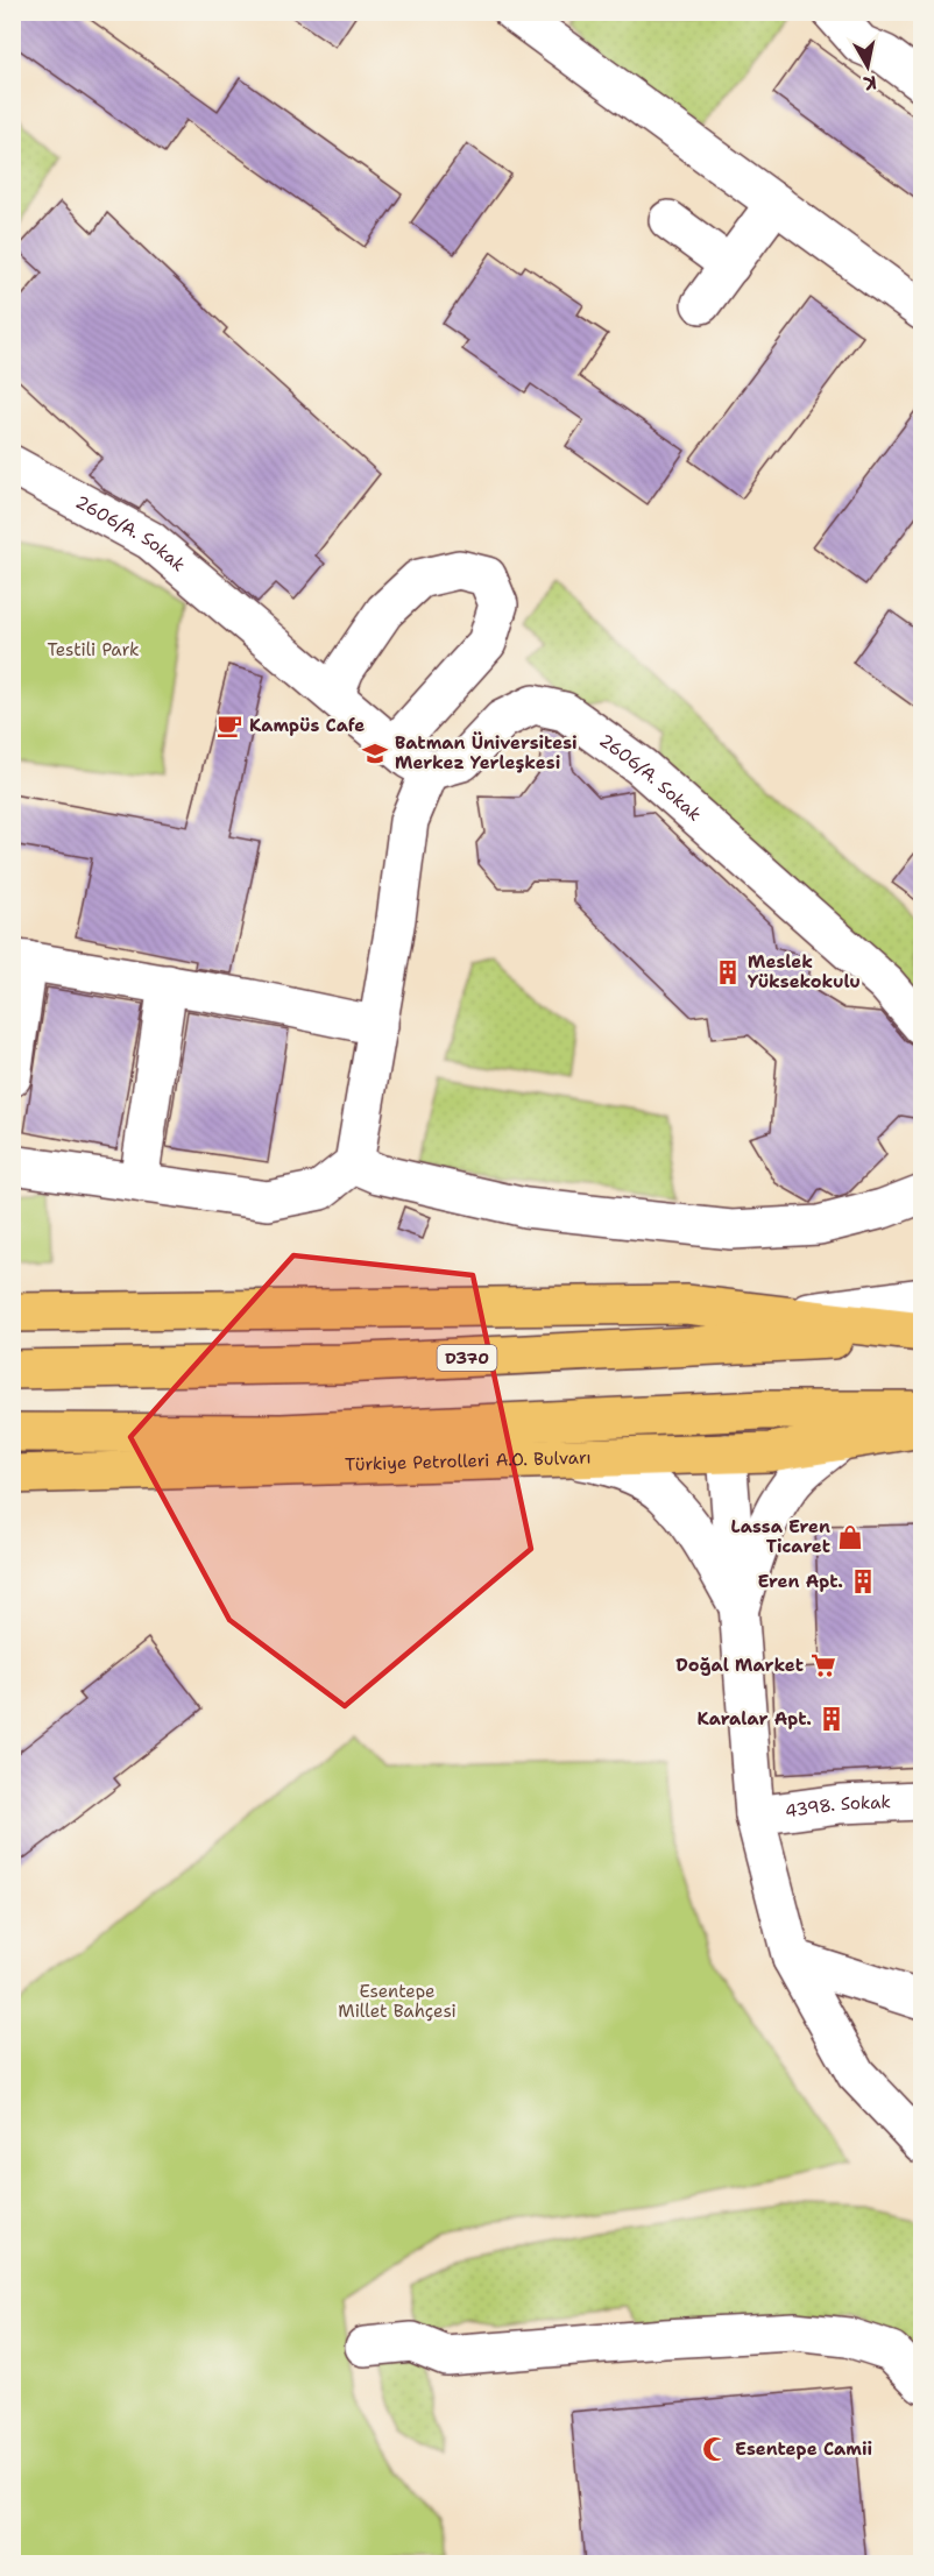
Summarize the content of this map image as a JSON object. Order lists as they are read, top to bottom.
{
  "streets": {
    "highway": ["D370", "Türkiye Petrolleri A.O. Bulvarı"],
    "street": ["2606/A. Sokak", "4398. Sokak"]
  },
  "parks": ["Testili Park", "Esentepe Millet Bahçesi"],
  "places": {
    "cafe": ["Kampüs Cafe"],
    "school or university": ["Batman Üniversitesi Merkez Yerleşkesi"],
    "building": ["Meslek Yüksekokulu", "Eren Apt.", "Karalar Apt."],
    "shop": ["Lassa Eren Ticaret"],
    "supermarket": ["Doğal Market"],
    "mosque": ["Esentepe Camii"]
  },
  "north": "bottom"
}
